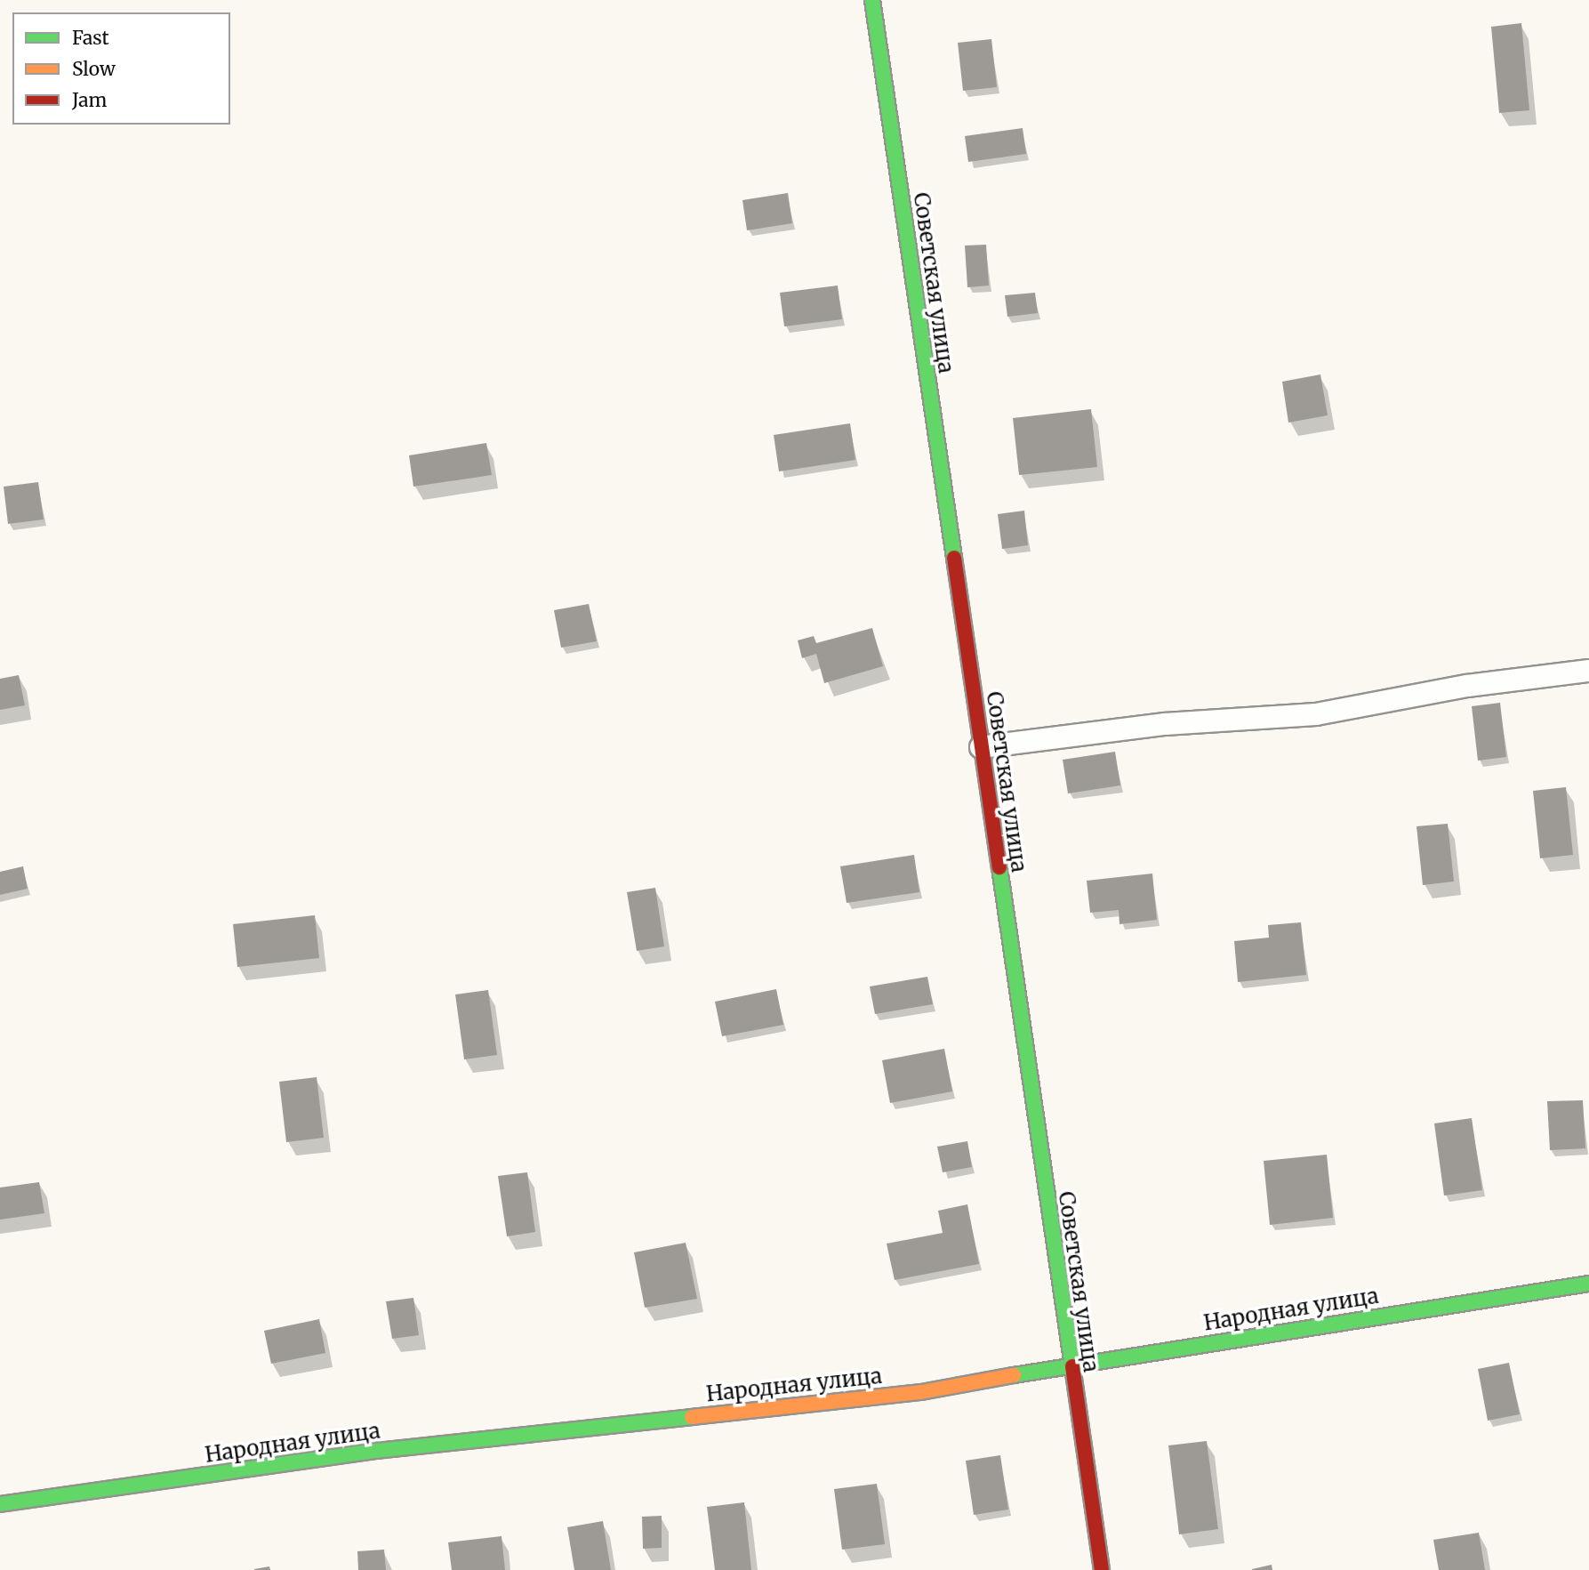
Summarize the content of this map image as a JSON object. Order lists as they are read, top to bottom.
{
  "streets": {
    "street": ["Советская улица", "Народная улица"]
  },
  "crossings": [
    ["Советская улица", "Народная улица"]
  ],
  "legend": ["Fast", "Slow", "Jam"]
}
